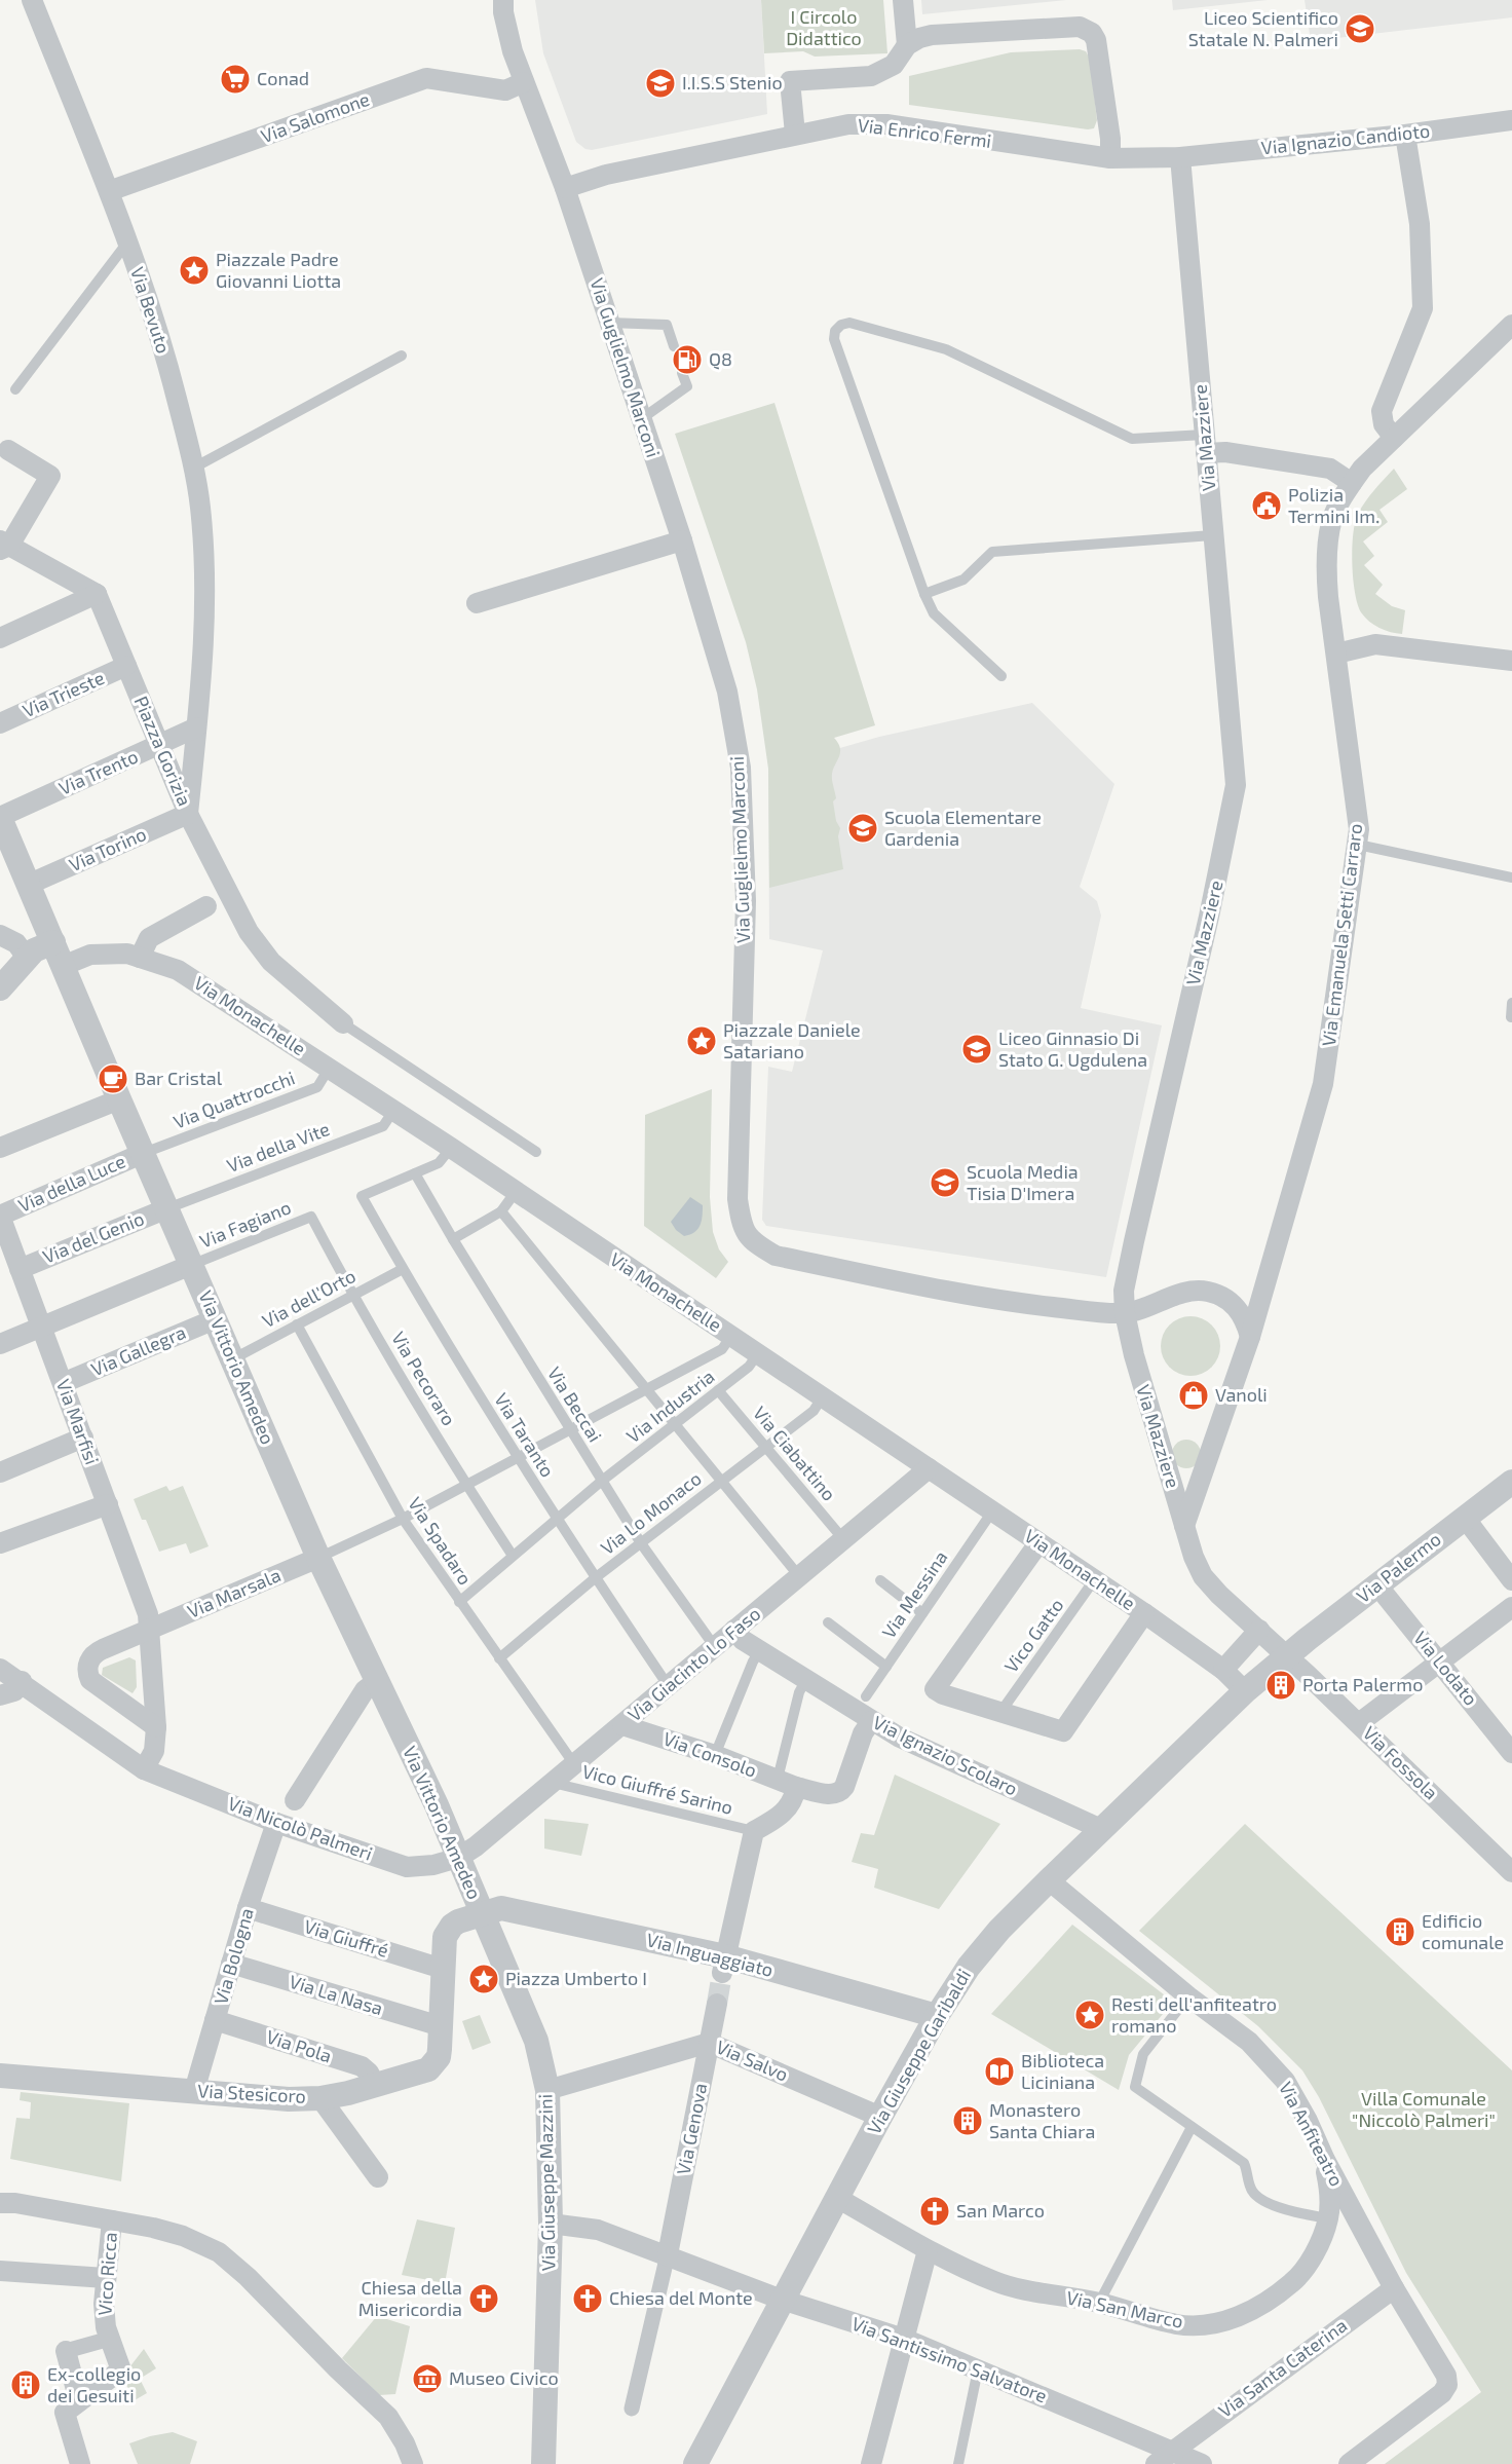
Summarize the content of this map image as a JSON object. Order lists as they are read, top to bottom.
{
  "streets": {
    "street": [
      "Via Salomone",
      "Via Enrico Fermi",
      "Via Ignazio Candioto",
      "Via Bevuto",
      "Via Guglielmo Marconi",
      "Via Mazziere",
      "Via Trieste",
      "Piazza Gorizia",
      "Via Trento",
      "Via Torino",
      "Via Emanuela Setti Carraro",
      "Via Monachelle",
      "Via della Luce",
      "Via del Genio",
      "Via Gallegra",
      "Via Vittorio Amedeo",
      "Via Marfisi",
      "Via Palermo",
      "Via Marsala",
      "Via Giacinto Lo Faso",
      "Via Lodato",
      "Via Consolo",
      "Via Ignazio Scolaro",
      "Via Fossola",
      "Via Nicolò Palmeri",
      "Via Giuffré",
      "Via Inguaggiato",
      "Via Bologna",
      "Via La Nasa",
      "Via Pola",
      "Via Giuseppe Garibaldi",
      "Via Salvo",
      "Via Stesicoro",
      "Via Genova",
      "Via Anfiteatro",
      "Via Giuseppe Mazzini",
      "Vico Ricca",
      "Via San Marco",
      "Via Santissimo Salvatore",
      "Via Santa Caterina"
    ],
    "lane": [
      "Via Quattrocchi",
      "Via della Vite",
      "Via Fagiano",
      "Via dell'Orto",
      "Via Pecoraro",
      "Via Beccai",
      "Via Industria",
      "Via Taranto",
      "Via Ciabattino",
      "Via Lo Monaco",
      "Via Spadaro",
      "Via Messina",
      "Vico Gatto",
      "Vico Giuffré Sarino"
    ]
  },
  "crossings": [
    ["Via Salomone", "Via Bevuto"],
    ["Via Salomone", "Via Guglielmo Marconi"],
    ["Via Enrico Fermi", "Via Ignazio Candioto"],
    ["Via Enrico Fermi", "Via Guglielmo Marconi"],
    ["Via Enrico Fermi", "Via Mazziere"],
    ["Via Ignazio Candioto", "Via Mazziere"],
    ["Via Bevuto", "Piazza Gorizia"],
    ["Via Guglielmo Marconi", "Via Mazziere"],
    ["Via Mazziere", "Via Emanuela Setti Carraro"],
    ["Via Mazziere", "Via Palermo"],
    ["Via Mazziere", "Via Fossola"],
    ["Via Mazziere", "Via Giuseppe Garibaldi"],
    ["Via Trieste", "Piazza Gorizia"],
    ["Piazza Gorizia", "Via Trento"],
    ["Piazza Gorizia", "Via Torino"],
    ["Via Trento", "Via Vittorio Amedeo"],
    ["Via Torino", "Via Vittorio Amedeo"],
    ["Via Monachelle", "Via Quattrocchi"],
    ["Via Monachelle", "Via della Vite"],
    ["Via Monachelle", "Via Vittorio Amedeo"],
    ["Via Monachelle", "Via Industria"],
    ["Via Monachelle", "Via Lo Monaco"],
    ["Via Monachelle", "Via Messina"],
    ["Via Monachelle", "Vico Gatto"],
    ["Via Monachelle", "Via Giacinto Lo Faso"],
    ["Via Monachelle", "Via Giuseppe Garibaldi"],
    ["Via Quattrocchi", "Via della Luce"],
    ["Via Quattrocchi", "Via Vittorio Amedeo"],
    ["Via della Vite", "Via del Genio"],
    ["Via della Vite", "Via Vittorio Amedeo"],
    ["Via della Luce", "Via Vittorio Amedeo"],
    ["Via della Luce", "Via Marfisi"],
    ["Via Fagiano", "Via Vittorio Amedeo"],
    ["Via Fagiano", "Via Pecoraro"],
    ["Via del Genio", "Via Vittorio Amedeo"],
    ["Via del Genio", "Via Marfisi"],
    ["Via dell'Orto", "Via Vittorio Amedeo"],
    ["Via dell'Orto", "Via Pecoraro"],
    ["Via dell'Orto", "Via Taranto"],
    ["Via dell'Orto", "Via Spadaro"],
    ["Via Gallegra", "Via Vittorio Amedeo"],
    ["Via Gallegra", "Via Marfisi"],
    ["Via Vittorio Amedeo", "Via Marsala"],
    ["Via Vittorio Amedeo", "Via Giacinto Lo Faso"],
    ["Via Vittorio Amedeo", "Via Nicolò Palmeri"],
    ["Via Vittorio Amedeo", "Via Inguaggiato"],
    ["Via Vittorio Amedeo", "Via Stesicoro"],
    ["Via Vittorio Amedeo", "Via Giuseppe Mazzini"],
    ["Via Pecoraro", "Via Industria"],
    ["Via Beccai", "Via Industria"],
    ["Via Beccai", "Via Taranto"],
    ["Via Beccai", "Via Lo Monaco"],
    ["Via Beccai", "Via Giacinto Lo Faso"],
    ["Via Industria", "Via Taranto"],
    ["Via Industria", "Via Ciabattino"],
    ["Via Industria", "Via Spadaro"],
    ["Via Marfisi", "Via Marsala"],
    ["Via Marfisi", "Via Nicolò Palmeri"],
    ["Via Taranto", "Via Lo Monaco"],
    ["Via Taranto", "Via Giacinto Lo Faso"],
    ["Via Ciabattino", "Via Lo Monaco"],
    ["Via Ciabattino", "Via Giacinto Lo Faso"],
    ["Via Lo Monaco", "Via Spadaro"],
    ["Via Spadaro", "Via Giacinto Lo Faso"],
    ["Via Palermo", "Via Lodato"],
    ["Via Palermo", "Via Fossola"],
    ["Via Palermo", "Via Giuseppe Garibaldi"],
    ["Via Giacinto Lo Faso", "Via Consolo"],
    ["Via Giacinto Lo Faso", "Via Ignazio Scolaro"],
    ["Via Giacinto Lo Faso", "Vico Giuffré Sarino"],
    ["Via Giacinto Lo Faso", "Via Nicolò Palmeri"],
    ["Via Consolo", "Via Ignazio Scolaro"],
    ["Via Ignazio Scolaro", "Via Giuseppe Garibaldi"],
    ["Via Fossola", "Via Giuseppe Garibaldi"],
    ["Via Nicolò Palmeri", "Via Bologna"],
    ["Via Giuffré", "Via Bologna"],
    ["Via Giuffré", "Via Stesicoro"],
    ["Via Inguaggiato", "Via Giuseppe Garibaldi"],
    ["Via Inguaggiato", "Via Stesicoro"],
    ["Via Inguaggiato", "Via Giuseppe Mazzini"],
    ["Via Bologna", "Via La Nasa"],
    ["Via Bologna", "Via Pola"],
    ["Via Bologna", "Via Stesicoro"],
    ["Via La Nasa", "Via Stesicoro"],
    ["Via Pola", "Via Stesicoro"],
    ["Via Giuseppe Garibaldi", "Via Salvo"],
    ["Via Giuseppe Garibaldi", "Via Anfiteatro"],
    ["Via Giuseppe Garibaldi", "Via San Marco"],
    ["Via Giuseppe Garibaldi", "Via Santissimo Salvatore"],
    ["Via Salvo", "Via Genova"],
    ["Via Salvo", "Via Giuseppe Mazzini"],
    ["Via Stesicoro", "Via Giuseppe Mazzini"],
    ["Via Genova", "Via Santissimo Salvatore"],
    ["Via Anfiteatro", "Via San Marco"],
    ["Via Anfiteatro", "Via Santa Caterina"],
    ["Via Giuseppe Mazzini", "Via Santissimo Salvatore"],
    ["Via Santissimo Salvatore", "Via Santa Caterina"]
  ],
  "parks": ["I Circolo Didattico", "Villa Comunale \"Niccolò Palmeri\""],
  "places": {
    "school or university": [
      "Liceo Scientifico Statale N. Palmeri",
      "I.I.S.S Stenio",
      "Scuola Elementare Gardenia",
      "Liceo Ginnasio Di Stato G. Ugdulena",
      "Scuola Media Tisia D'Imera"
    ],
    "supermarket": ["Conad"],
    "place": [
      "Piazzale Padre Giovanni Liotta",
      "Piazzale Daniele Satariano",
      "Piazza Umberto I",
      "Resti dell'anfiteatro romano"
    ],
    "fuel station": ["Q8"],
    "public building": ["Polizia Termini Im."],
    "cafe": ["Bar Cristal"],
    "shop": ["Vanoli"],
    "building": [
      "Porta Palermo",
      "Edificio comunale",
      "Monastero Santa Chiara",
      "Ex-collegio dei Gesuiti"
    ],
    "library": ["Biblioteca Liciniana"],
    "church": ["San Marco", "Chiesa della Misericordia", "Chiesa del Monte"],
    "museum": ["Museo Civico"]
  }
}
